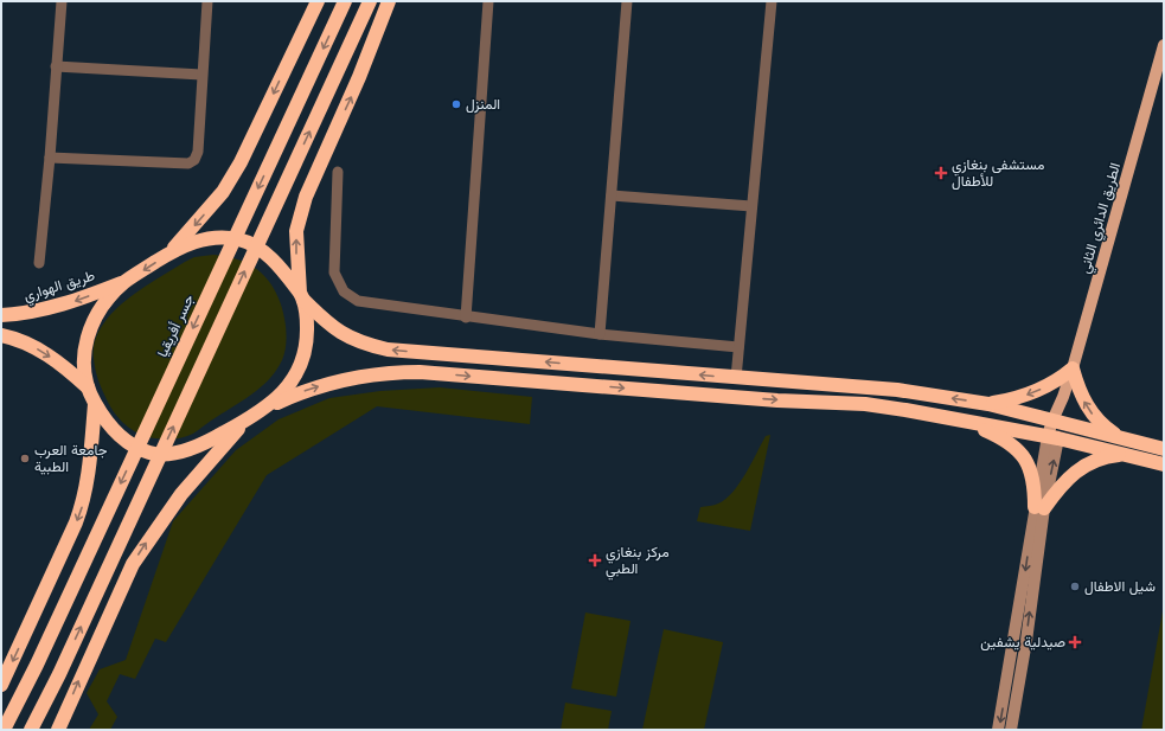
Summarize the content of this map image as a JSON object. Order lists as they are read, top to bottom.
{
  "streets": {
    "highway": ["طريق الهواري", "جسر أفريقيا"],
    "main road": ["الطريق الدائري الثاني"]
  },
  "one_way": ["طريق الهواري"],
  "places": {
    "other": ["المنزل", "جامعة العرب الطبية", "شيل الاطفال"],
    "health": ["مستشفى بنغازي للأطفال", "مركز بنغازي الطبي", "صيدلية يشفين"]
  }
}
